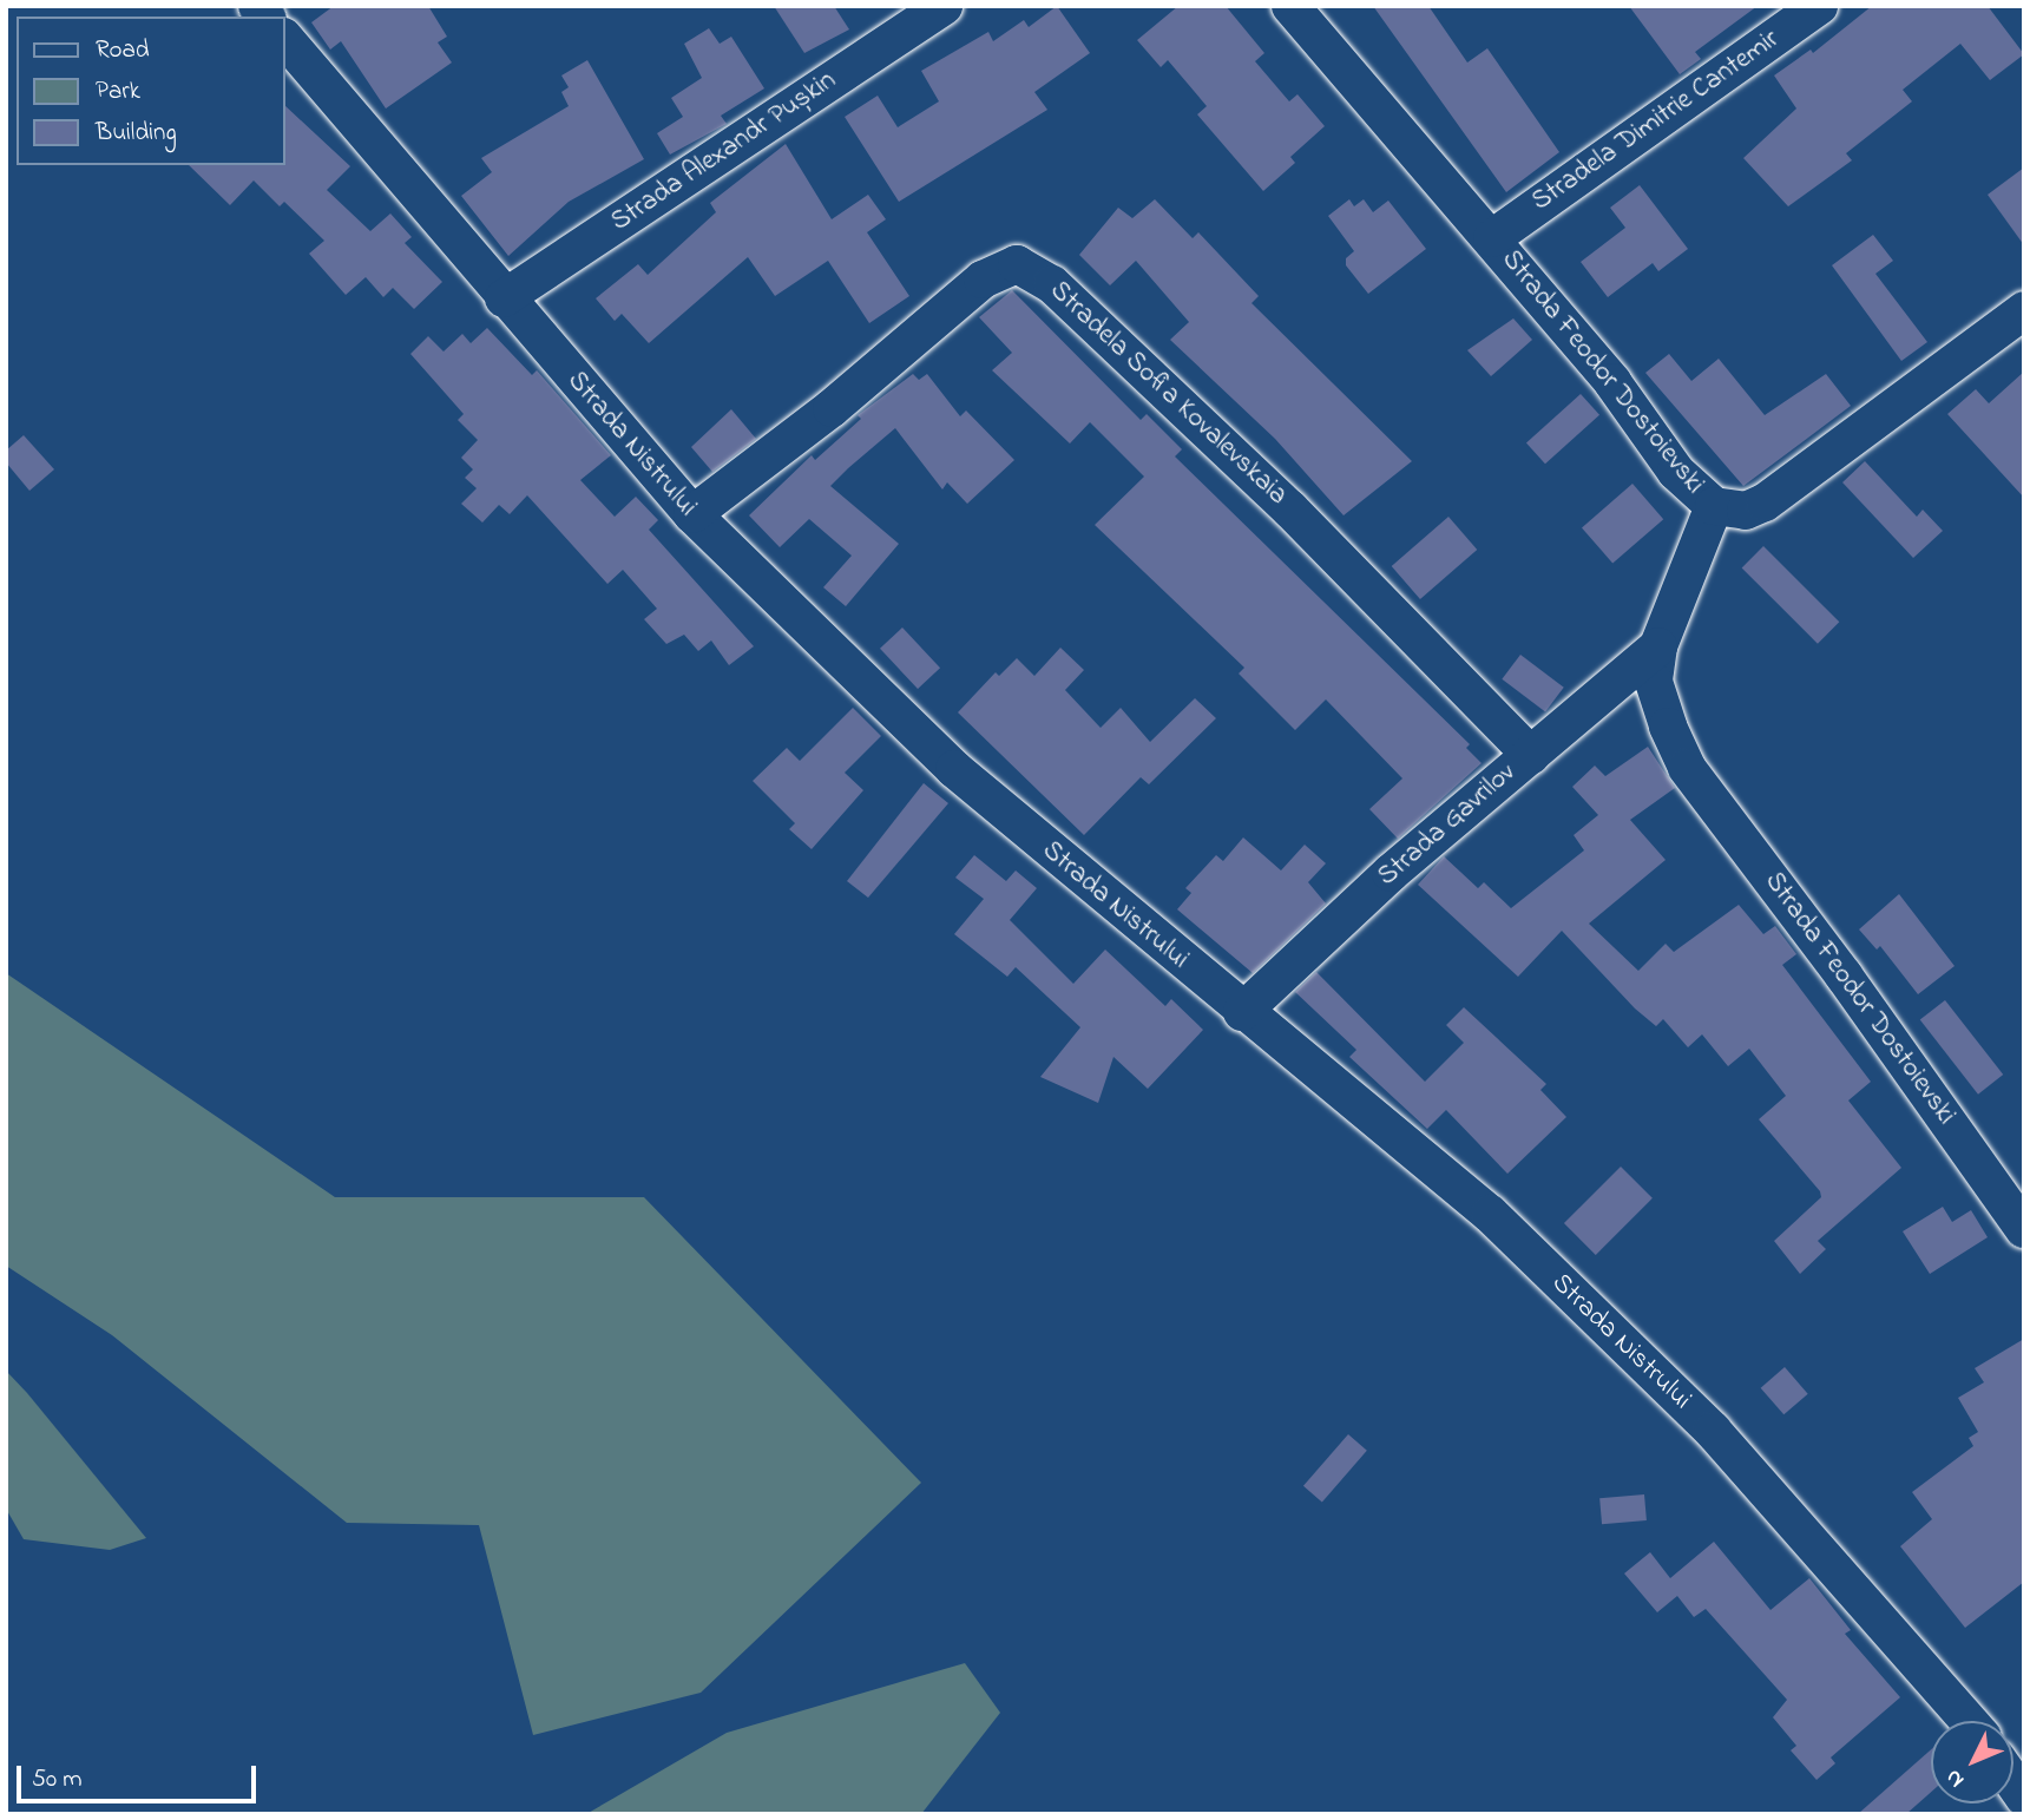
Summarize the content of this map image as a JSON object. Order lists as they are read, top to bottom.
{
  "streets": {
    "street": [
      "Stradela Dimitrie Cantemir",
      "Strada Alexandr Pușkin",
      "Strada Feodor Dostoievski",
      "Stradela Sofia Kovalevskaia",
      "Strada Nistrului",
      "Strada Gavrilov"
    ]
  },
  "crossings": [
    ["Stradela Dimitrie Cantemir", "Strada Feodor Dostoievski"],
    ["Strada Alexandr Pușkin", "Strada Nistrului"],
    ["Strada Feodor Dostoievski", "Strada Gavrilov"],
    ["Stradela Sofia Kovalevskaia", "Strada Nistrului"],
    ["Stradela Sofia Kovalevskaia", "Strada Gavrilov"],
    ["Strada Nistrului", "Strada Gavrilov"]
  ],
  "legend": ["Road", "Park", "Building"],
  "scale_bar": "50 m",
  "north": "bottom left"
}
